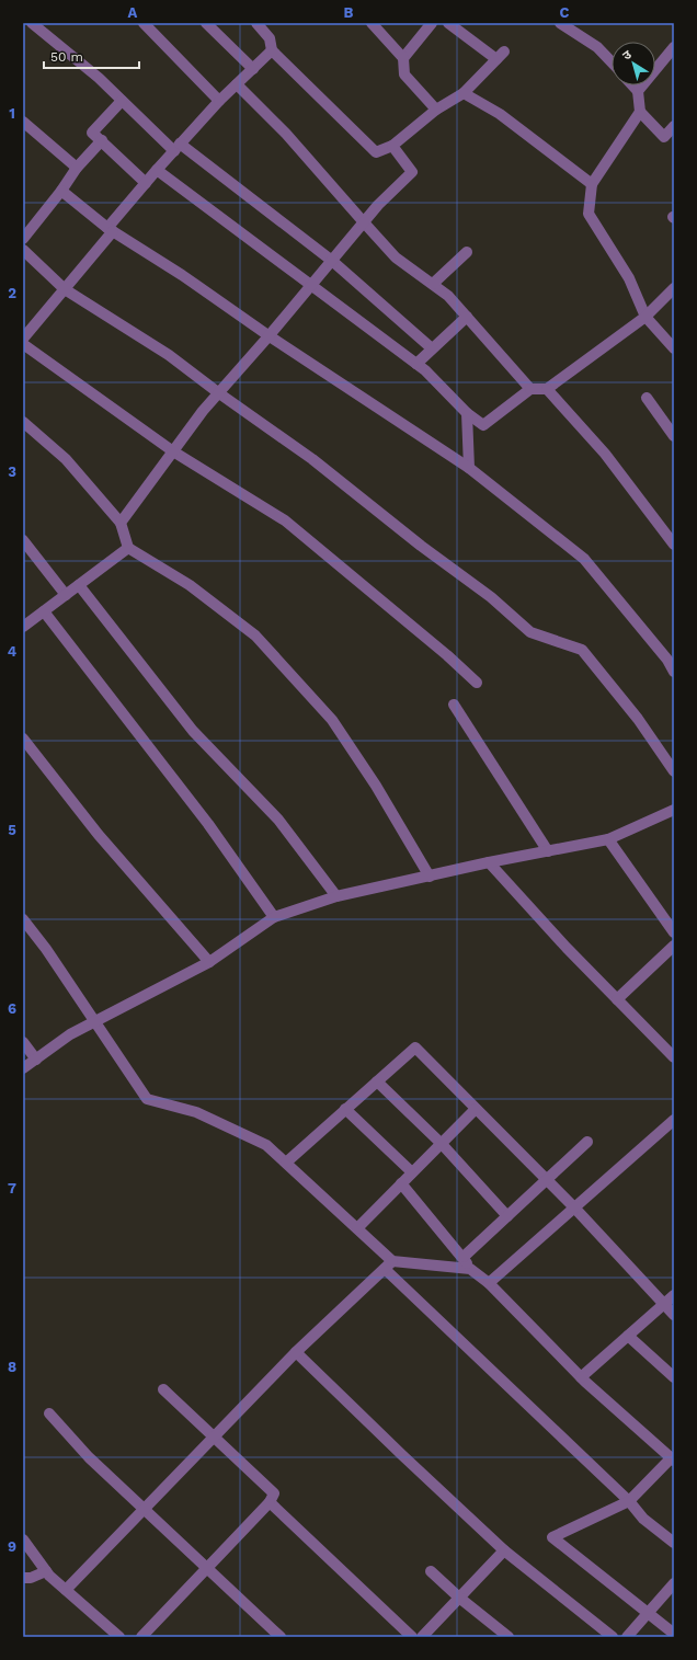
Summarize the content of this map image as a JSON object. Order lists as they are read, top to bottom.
{
  "scale_bar": "50 m",
  "north": "top left",
  "grid": {
    "columns": ["A", "B", "C"],
    "rows": [
      "1",
      "2",
      "3",
      "4",
      "5",
      "6",
      "7",
      "8",
      "9"
    ]
  }
}
